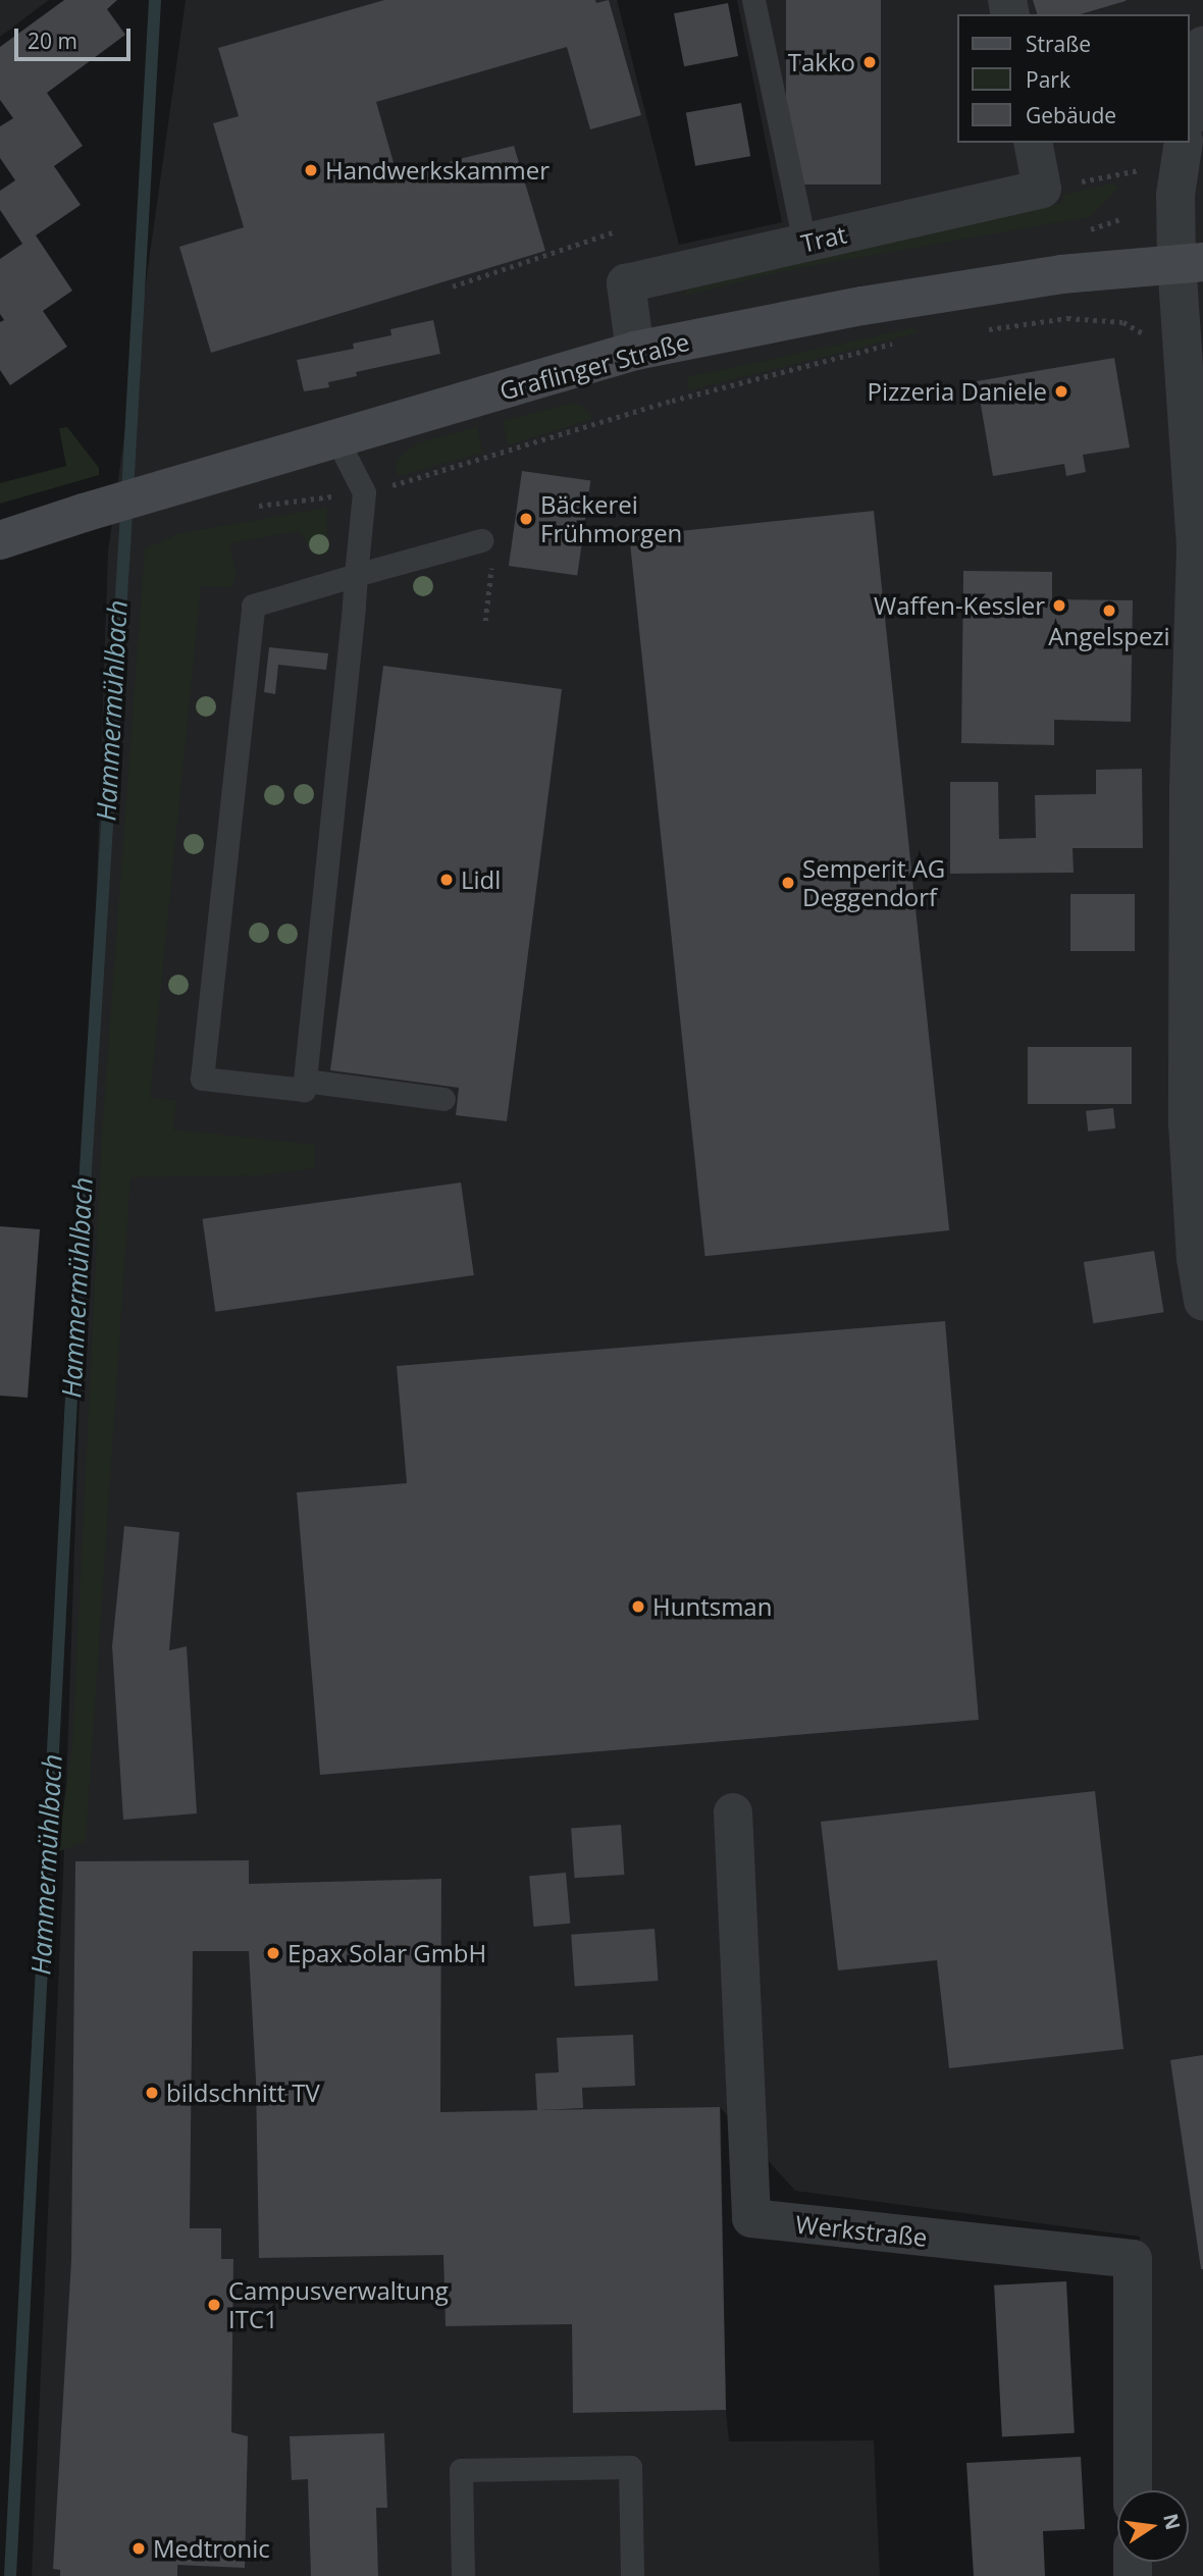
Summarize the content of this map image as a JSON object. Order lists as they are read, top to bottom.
{
  "streets": {
    "street": ["Trat", "Graflinger Straße", "Werkstraße"]
  },
  "crossings": [
    ["Trat", "Graflinger Straße"]
  ],
  "water": ["Hammermühlbach"],
  "places": [
    "Takko",
    "Handwerkskammer",
    "Pizzeria Daniele",
    "Bäckerei Frühmorgen",
    "Waffen-Kessler",
    "Angelspezi",
    "Lidl",
    "Semperit AG Deggendorf",
    "Huntsman",
    "Epax Solar GmbH",
    "bildschnitt TV",
    "Campusverwaltung ITC1",
    "Medtronic"
  ],
  "legend": ["Straße", "Park", "Gebäude"],
  "scale_bar": "20 m",
  "north": "right"
}
